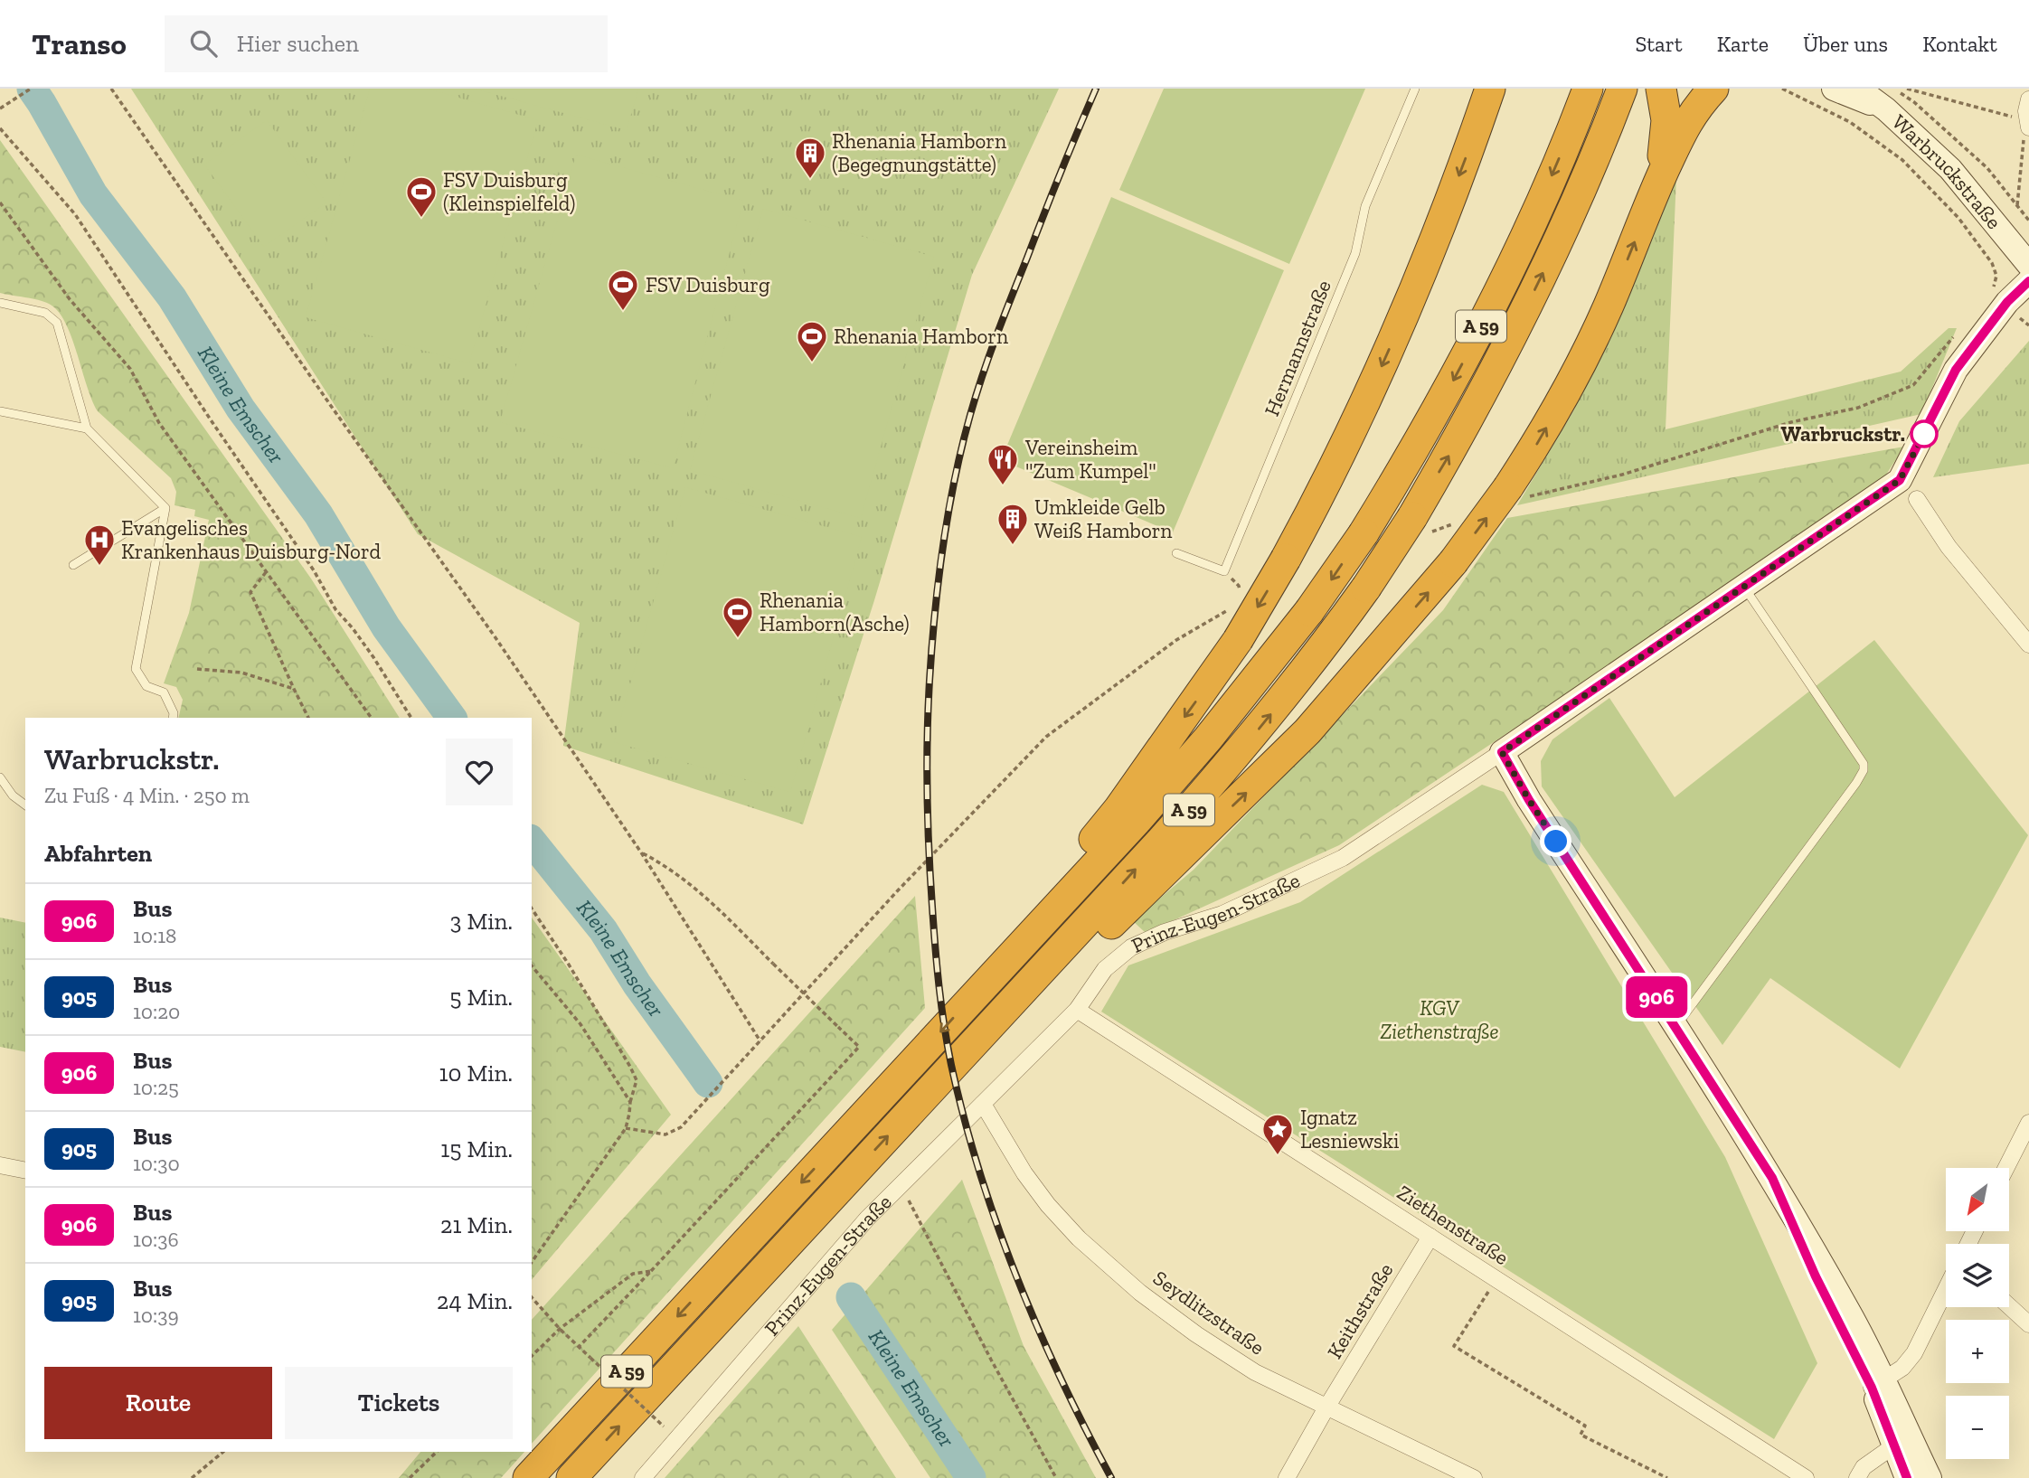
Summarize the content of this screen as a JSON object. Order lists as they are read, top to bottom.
{
  "streets": {
    "highway": ["A 59"],
    "street": [
      "Warbruckstraße",
      "Prinz-Eugen-Straße",
      "Ziethenstraße",
      "Keithstraße",
      "Seydlitzstraße"
    ],
    "lane": ["Hermannstraße"]
  },
  "crossings": [
    ["Prinz-Eugen-Straße", "Ziethenstraße"],
    ["Prinz-Eugen-Straße", "Seydlitzstraße"],
    ["Ziethenstraße", "Keithstraße"],
    ["Keithstraße", "Seydlitzstraße"]
  ],
  "water": ["Kleine Emscher"],
  "parks": ["KGV Ziethenstraße"],
  "places": {
    "building": ["Rhenania Hamborn (Begegnungstätte)", "Umkleide Gelb Weiß Hamborn"],
    "sports": [
      "FSV Duisburg (Kleinspielfeld)",
      "FSV Duisburg",
      "Rhenania Hamborn",
      "Rhenania Hamborn(Asche)"
    ],
    "other": ["Warbruckstr."],
    "restaurant": ["Vereinsheim \"Zum Kumpel\""],
    "hospital": ["Evangelisches Krankenhaus Duisburg-Nord"],
    "place": ["Ignatz Lesniewski"]
  },
  "lines": ["bus line 906"],
  "north": "bottom left",
  "page": {
    "header": "Transo",
    "search": "Hier suchen",
    "nav": [
      "Start",
      "Karte",
      "Über uns",
      "Kontakt"
    ],
    "on_map": "906",
    "heading": [
      ["Warbruckstr.", "Zu Fuß · 4 Min. · 250 m"],
      "Abfahrten"
    ],
    "list": [
      {
        "mark": "906",
        "name": "Bus",
        "note": "10:18",
        "value": "3 Min."
      },
      {
        "mark": "905",
        "name": "Bus",
        "note": "10:20",
        "value": "5 Min."
      },
      {
        "mark": "906",
        "name": "Bus",
        "note": "10:25",
        "value": "10 Min."
      },
      {
        "mark": "905",
        "name": "Bus",
        "note": "10:30",
        "value": "15 Min."
      },
      {
        "mark": "906",
        "name": "Bus",
        "note": "10:36",
        "value": "21 Min."
      },
      {
        "mark": "905",
        "name": "Bus",
        "note": "10:39",
        "value": "24 Min."
      }
    ],
    "map_buttons": ["+", "−"],
    "buttons": ["Route", "Tickets"]
  }
}
